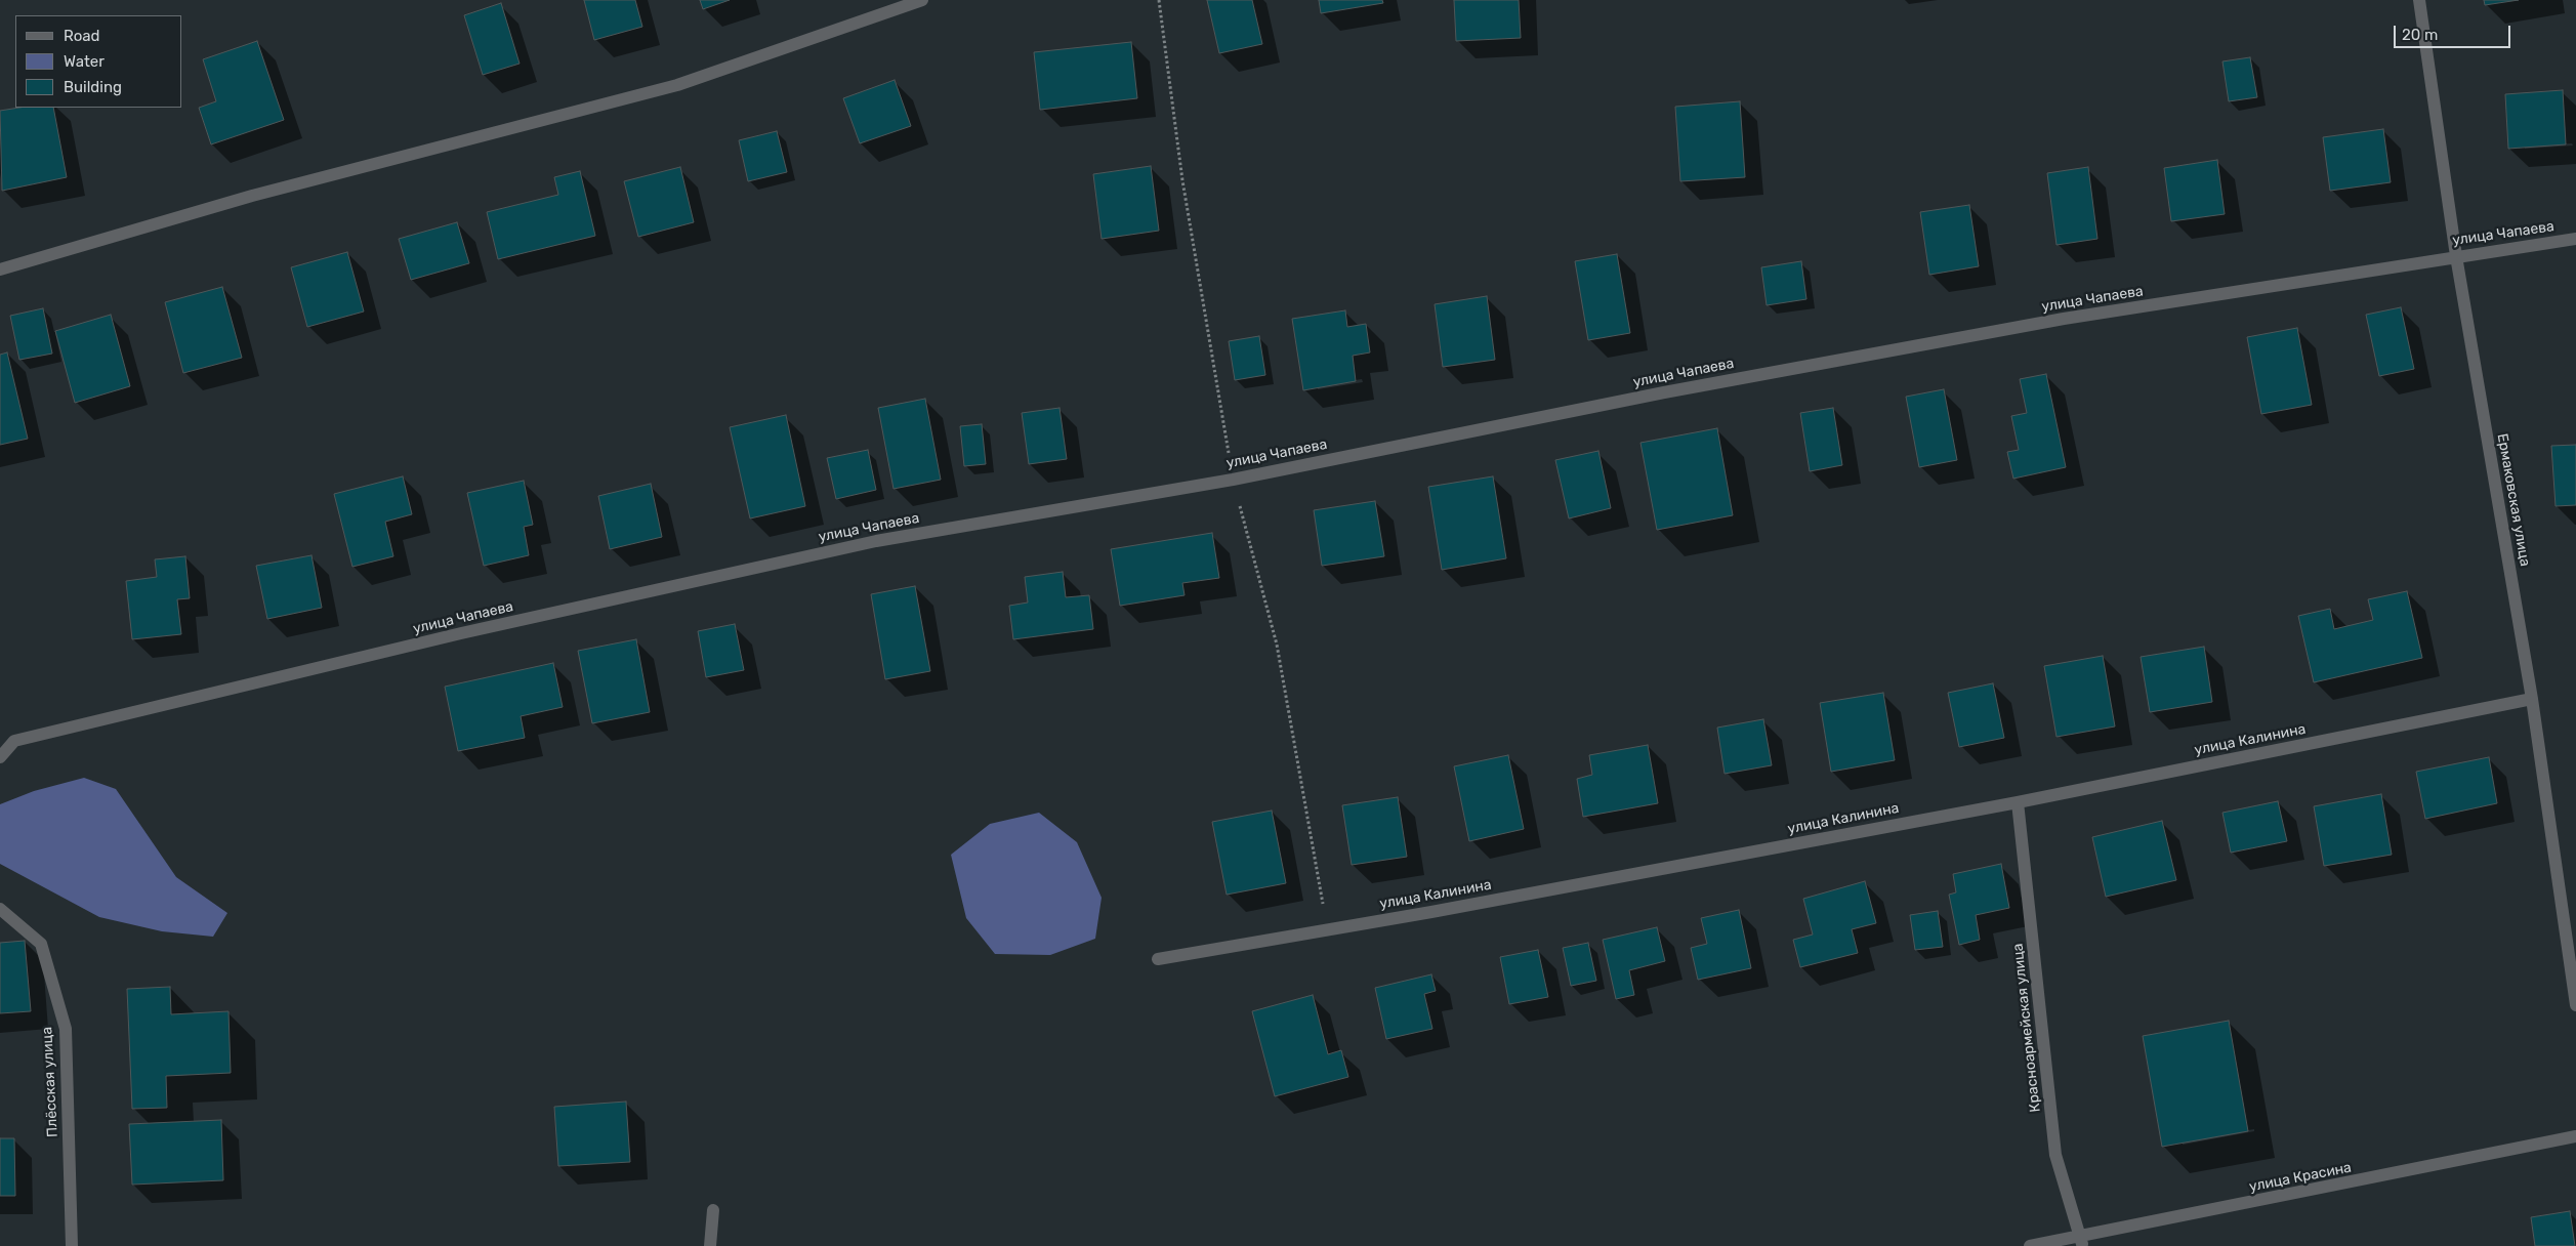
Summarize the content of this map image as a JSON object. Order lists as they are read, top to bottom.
{
  "streets": {
    "street": [
      "улица Чапаева",
      "Ермаковская улица",
      "улица Калинина",
      "Красноармейская улица",
      "Плёсская улица",
      "улица Красина"
    ]
  },
  "crossings": [
    ["улица Чапаева", "Ермаковская улица"],
    ["Ермаковская улица", "улица Калинина"],
    ["улица Калинина", "Красноармейская улица"],
    ["Красноармейская улица", "улица Красина"]
  ],
  "legend": ["Road", "Water", "Building"],
  "scale_bar": "20 m"
}
